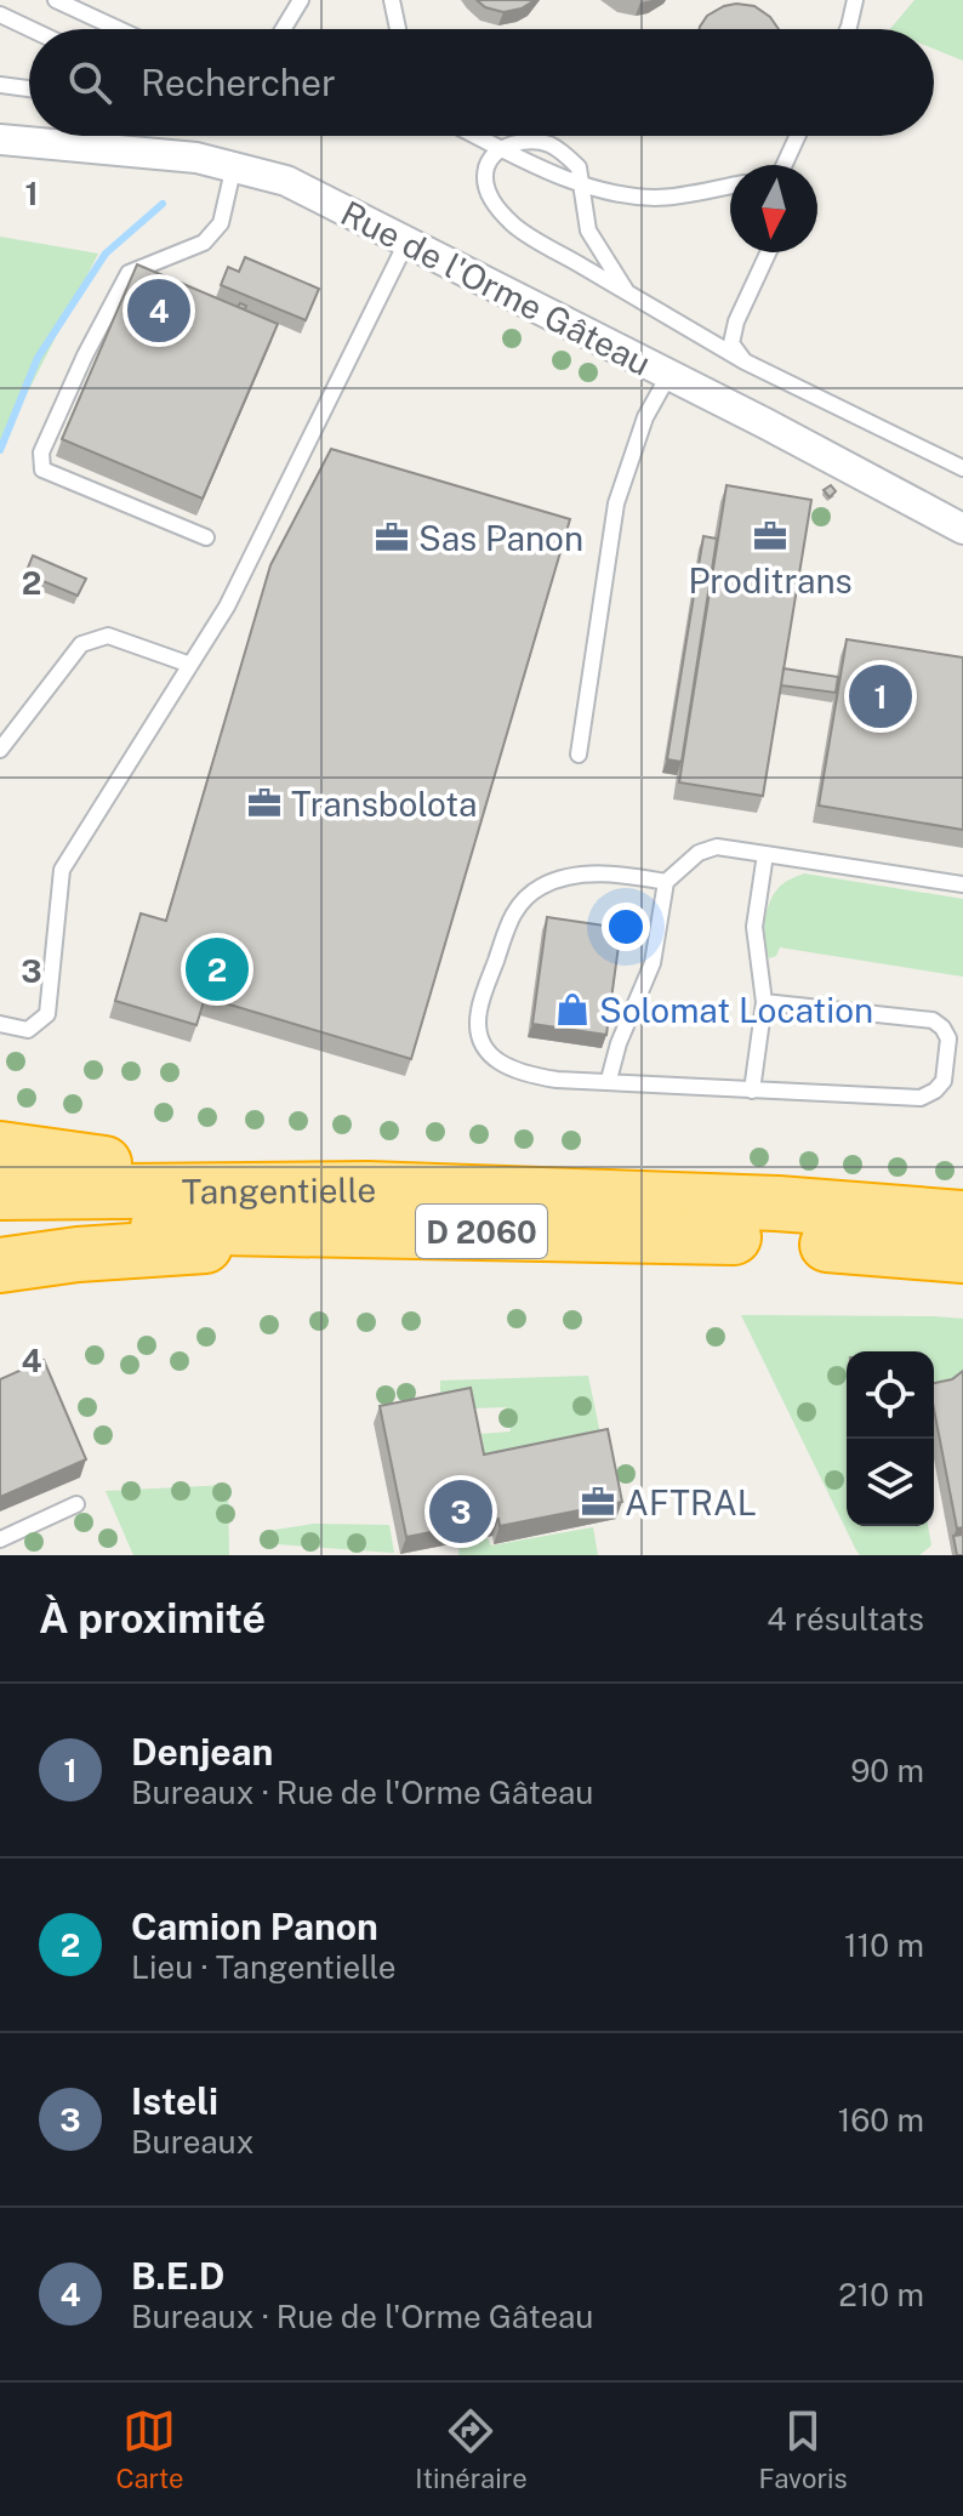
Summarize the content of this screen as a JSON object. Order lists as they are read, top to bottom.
{
  "streets": {
    "highway": ["Tangentielle", "D 2060"],
    "street": ["Rue de l'Orme Gâteau"]
  },
  "places": {
    "office": [
      "Proditrans",
      "Sas Panon",
      "Transbolota",
      "AFTRAL"
    ],
    "shop": ["Solomat Location"]
  },
  "north": "bottom",
  "page": {
    "search": "Rechercher",
    "pins": [
      "4",
      "1",
      "2",
      "3"
    ],
    "heading": ["À proximité", "4 résultats"],
    "list": [
      {
        "mark": "1",
        "name": "Denjean",
        "note": "Bureaux · Rue de l'Orme Gâteau",
        "value": "90 m"
      },
      {
        "mark": "2",
        "name": "Camion Panon",
        "note": "Lieu · Tangentielle",
        "value": "110 m"
      },
      {
        "mark": "3",
        "name": "Isteli",
        "note": "Bureaux",
        "value": "160 m"
      },
      {
        "mark": "4",
        "name": "B.E.D",
        "note": "Bureaux · Rue de l'Orme Gâteau",
        "value": "210 m"
      }
    ],
    "nav": ["Carte", "Itinéraire", "Favoris"]
  },
  "grid": {
    "rows": [
      "1",
      "2",
      "3",
      "4"
    ]
  }
}
